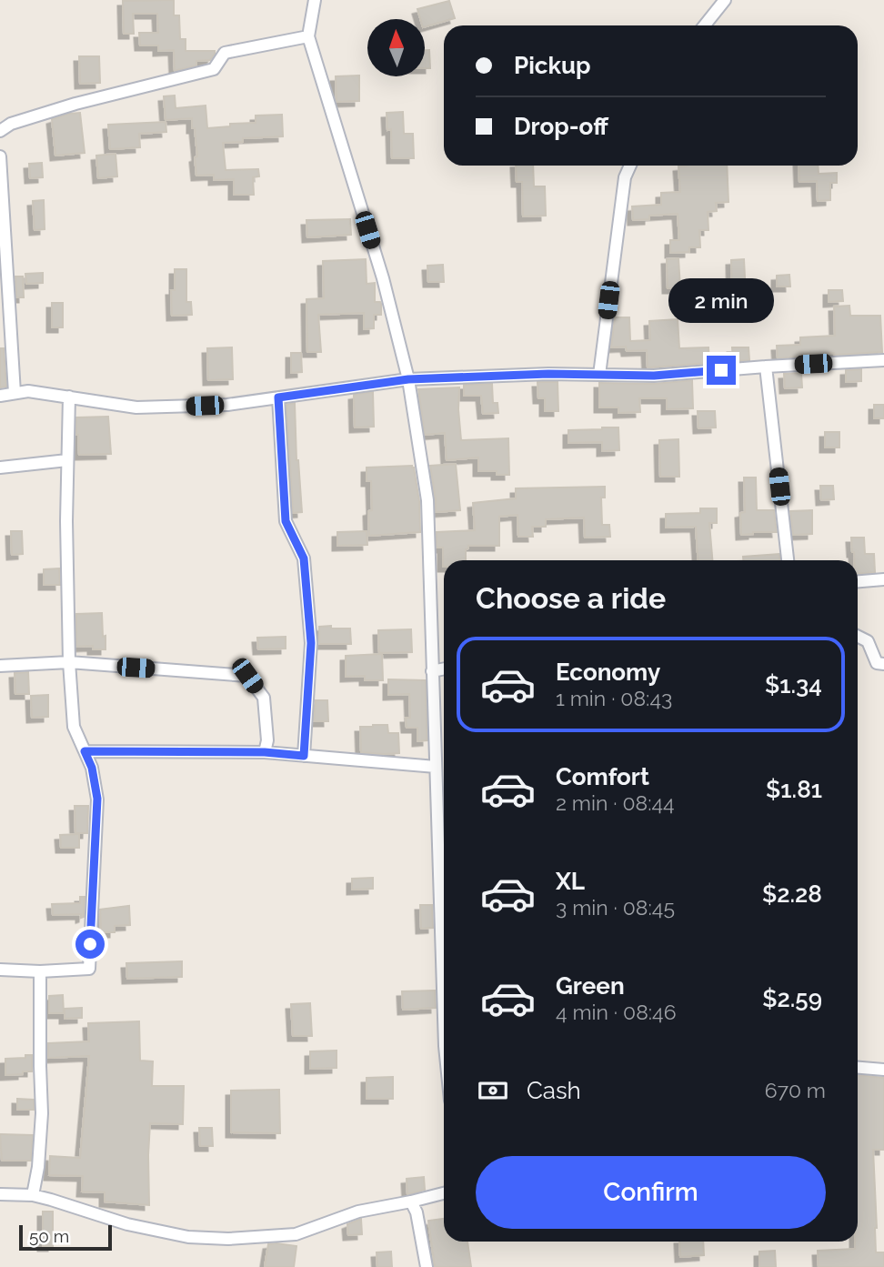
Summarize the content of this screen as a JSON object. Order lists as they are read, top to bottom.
{
  "scale_bar": "50 m",
  "north": "top",
  "page": {
    "banner": ["Pickup", "Drop-off"],
    "bubble": "2 min",
    "heading": "Choose a ride",
    "list": [
      {
        "name": "Economy",
        "note": "1 min · 08:43",
        "value": "$1.34"
      },
      {
        "name": "Comfort",
        "note": "2 min · 08:44",
        "value": "$1.81"
      },
      {
        "name": "XL",
        "note": "3 min · 08:45",
        "value": "$2.28"
      },
      {
        "name": "Green",
        "note": "4 min · 08:46",
        "value": "$2.59"
      }
    ],
    "pay": ["Cash", "670 m"],
    "buttons": "Confirm",
    "scale": "50 m"
  }
}
